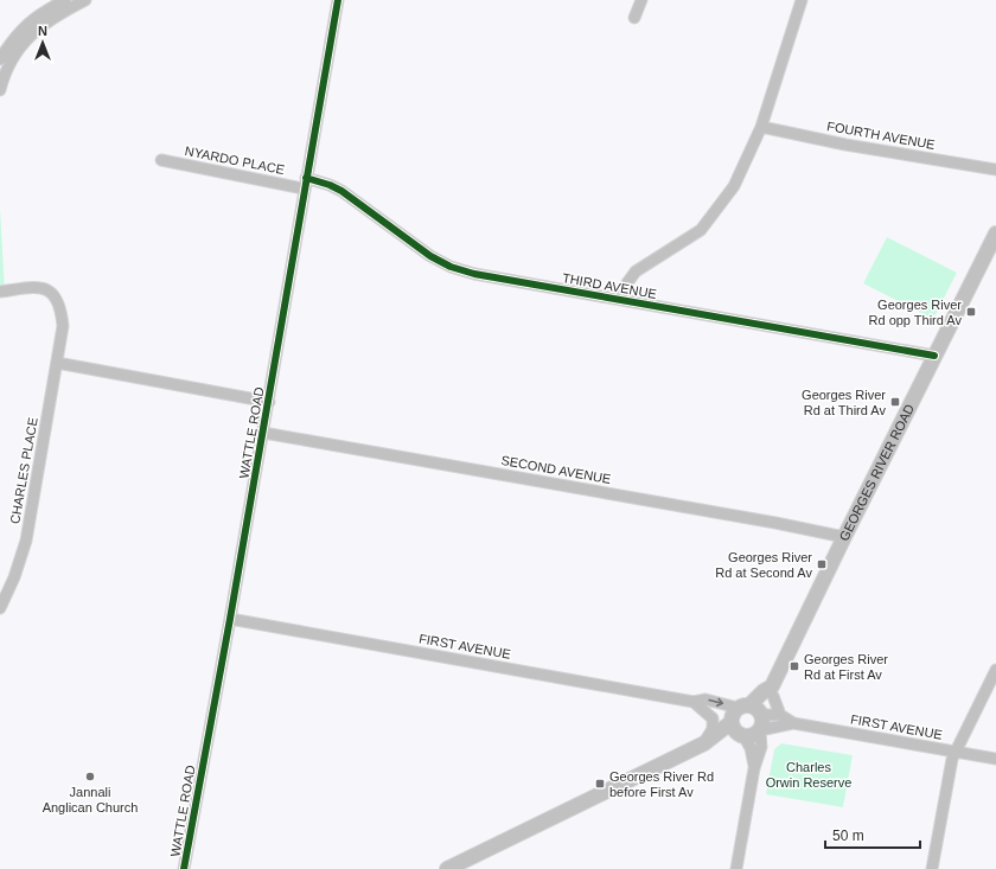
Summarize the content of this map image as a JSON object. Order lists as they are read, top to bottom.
{
  "streets": {
    "street": [
      "FOURTH AVENUE",
      "NYARDO PLACE",
      "THIRD AVENUE",
      "WATTLE ROAD",
      "SECOND AVENUE",
      "CHARLES PLACE",
      "GEORGES RIVER ROAD",
      "FIRST AVENUE"
    ]
  },
  "crossings": [
    ["NYARDO PLACE", "THIRD AVENUE"],
    ["NYARDO PLACE", "WATTLE ROAD"],
    ["THIRD AVENUE", "WATTLE ROAD"],
    ["THIRD AVENUE", "GEORGES RIVER ROAD"],
    ["WATTLE ROAD", "SECOND AVENUE"],
    ["WATTLE ROAD", "FIRST AVENUE"],
    ["SECOND AVENUE", "GEORGES RIVER ROAD"],
    ["GEORGES RIVER ROAD", "FIRST AVENUE"]
  ],
  "parks": ["Charles Orwin Reserve"],
  "places": {
    "transit": [
      "Georges River Rd opp Third Av",
      "Georges River Rd at Third Av",
      "Georges River Rd at Second Av",
      "Georges River Rd at First Av",
      "Georges River Rd before First Av"
    ],
    "other": ["Jannali Anglican Church"]
  },
  "scale_bar": "50 m",
  "north": "top"
}
